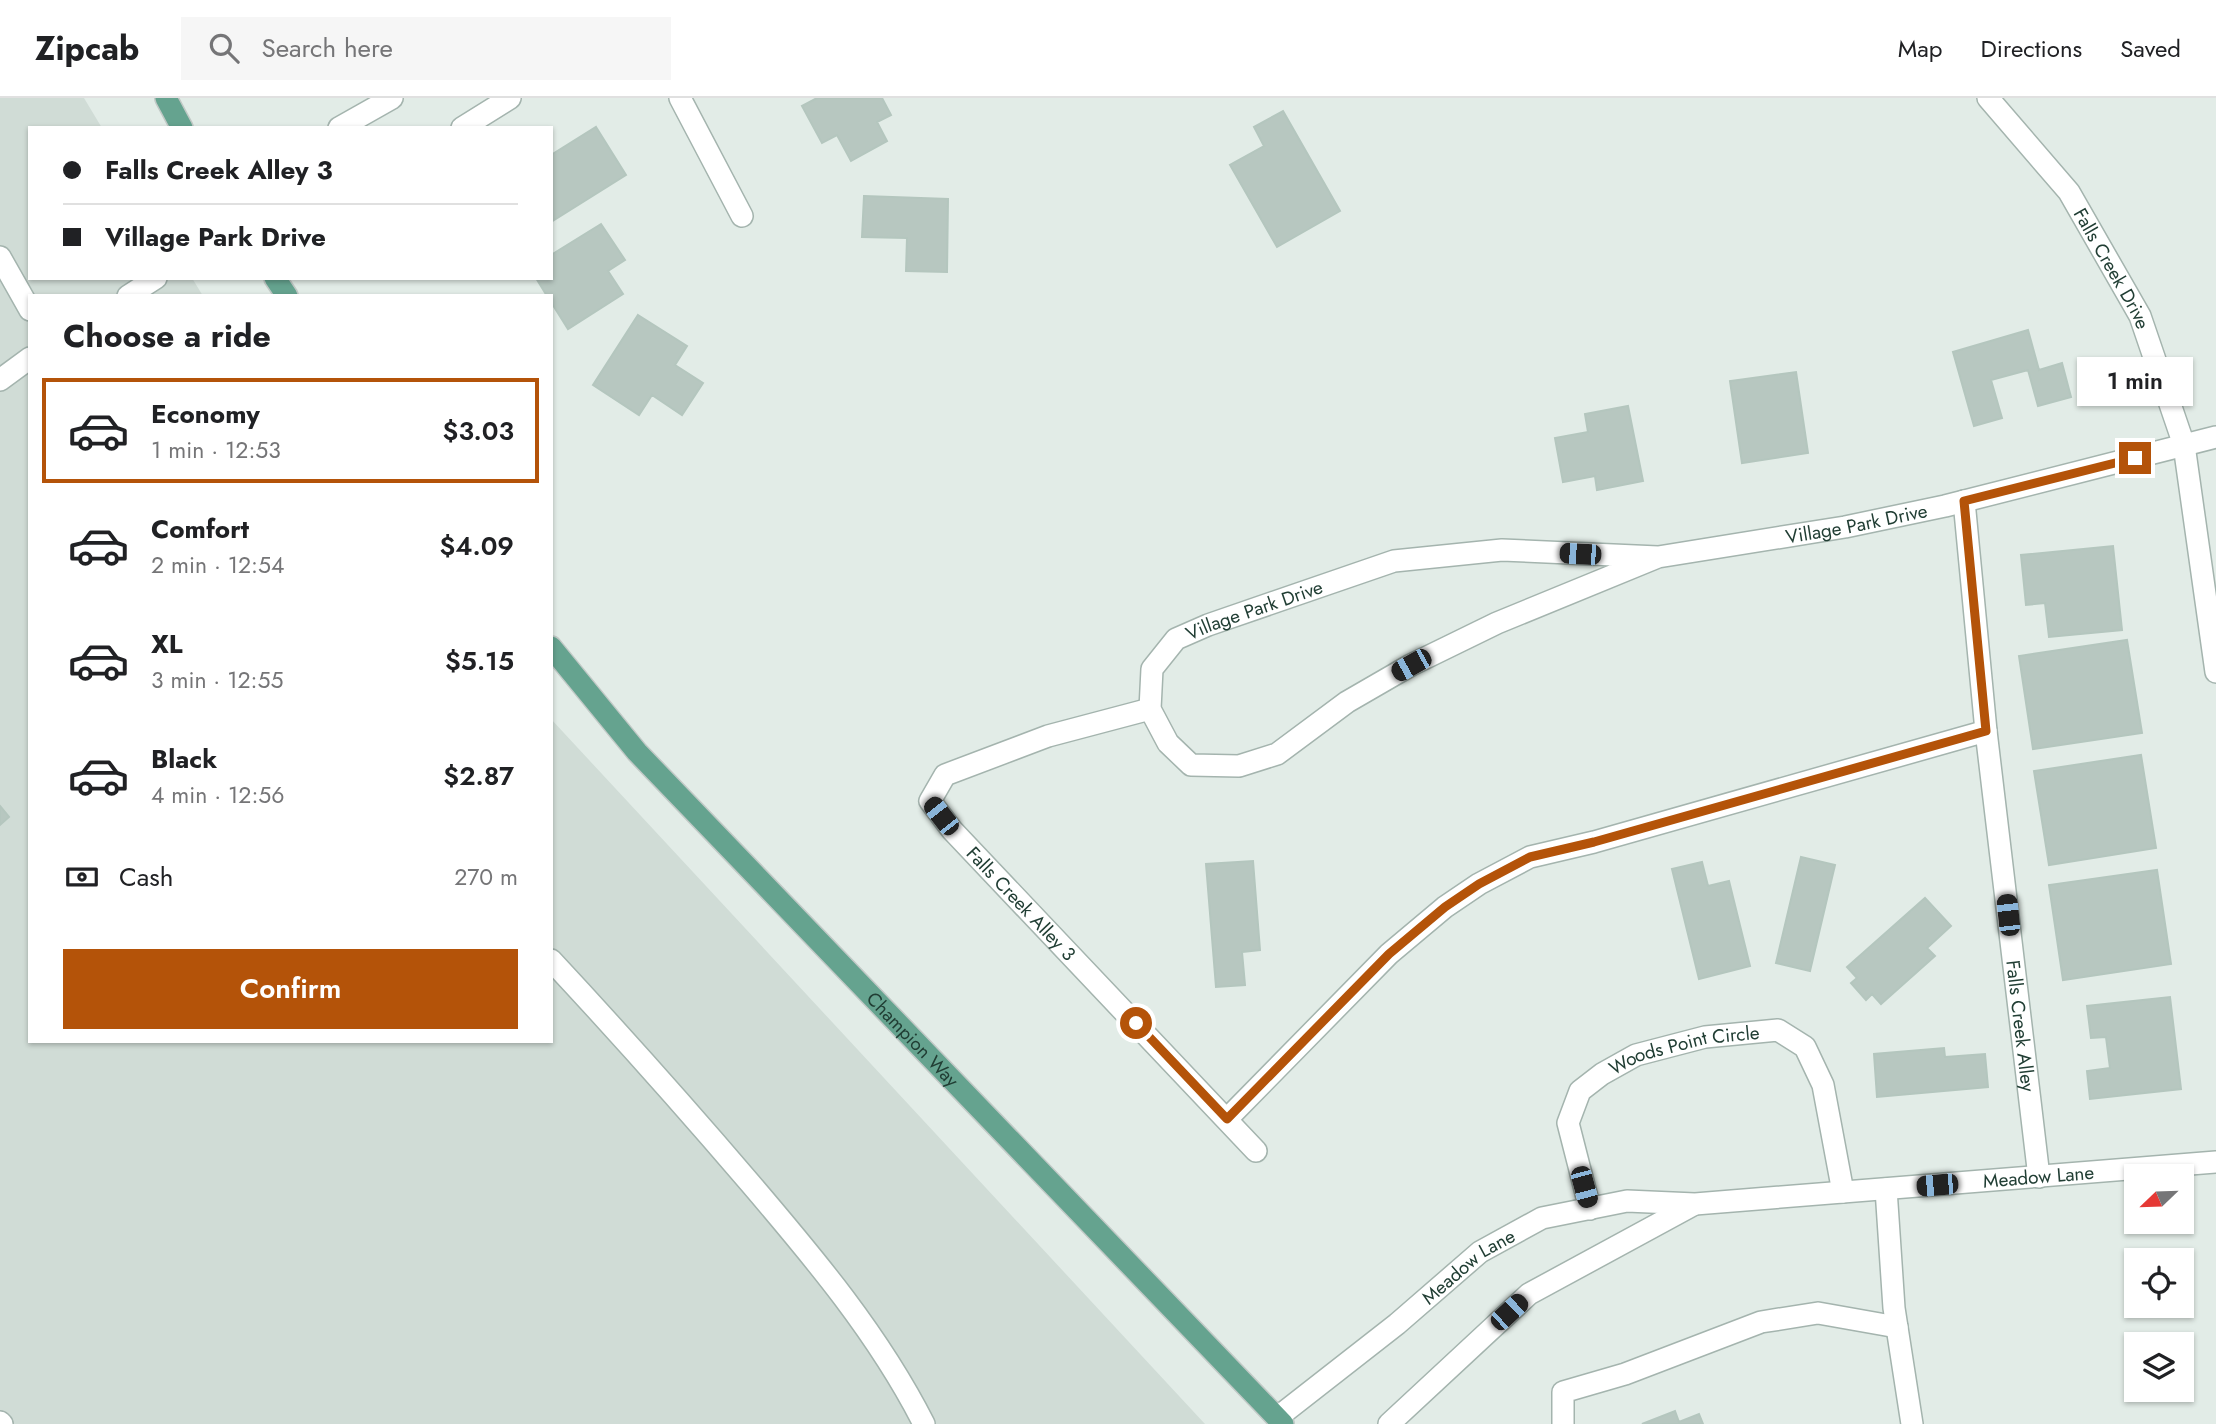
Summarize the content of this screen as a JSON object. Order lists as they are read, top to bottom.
{
  "streets": {
    "main road": ["Champion Way"],
    "street": [
      "Falls Creek Drive",
      "Village Park Drive",
      "Falls Creek Alley 3",
      "Falls Creek Alley",
      "Woods Point Circle",
      "Meadow Lane"
    ]
  },
  "crossings": [
    ["Falls Creek Drive", "Village Park Drive"],
    ["Village Park Drive", "Falls Creek Alley 3"],
    ["Village Park Drive", "Falls Creek Alley"],
    ["Falls Creek Alley", "Meadow Lane"],
    ["Champion Way", "Meadow Lane"],
    ["Woods Point Circle", "Meadow Lane"]
  ],
  "north": "bottom left",
  "page": {
    "header": "Zipcab",
    "search": "Search here",
    "nav": ["Map", "Directions", "Saved"],
    "banner": ["Falls Creek Alley 3", "Village Park Drive"],
    "heading": "Choose a ride",
    "bubble": "1 min",
    "list": [
      {
        "name": "Economy",
        "note": "1 min · 12:53",
        "value": "$3.03"
      },
      {
        "name": "Comfort",
        "note": "2 min · 12:54",
        "value": "$4.09"
      },
      {
        "name": "XL",
        "note": "3 min · 12:55",
        "value": "$5.15"
      },
      {
        "name": "Black",
        "note": "4 min · 12:56",
        "value": "$2.87"
      }
    ],
    "pay": ["Cash", "270 m"],
    "buttons": "Confirm"
  }
}
